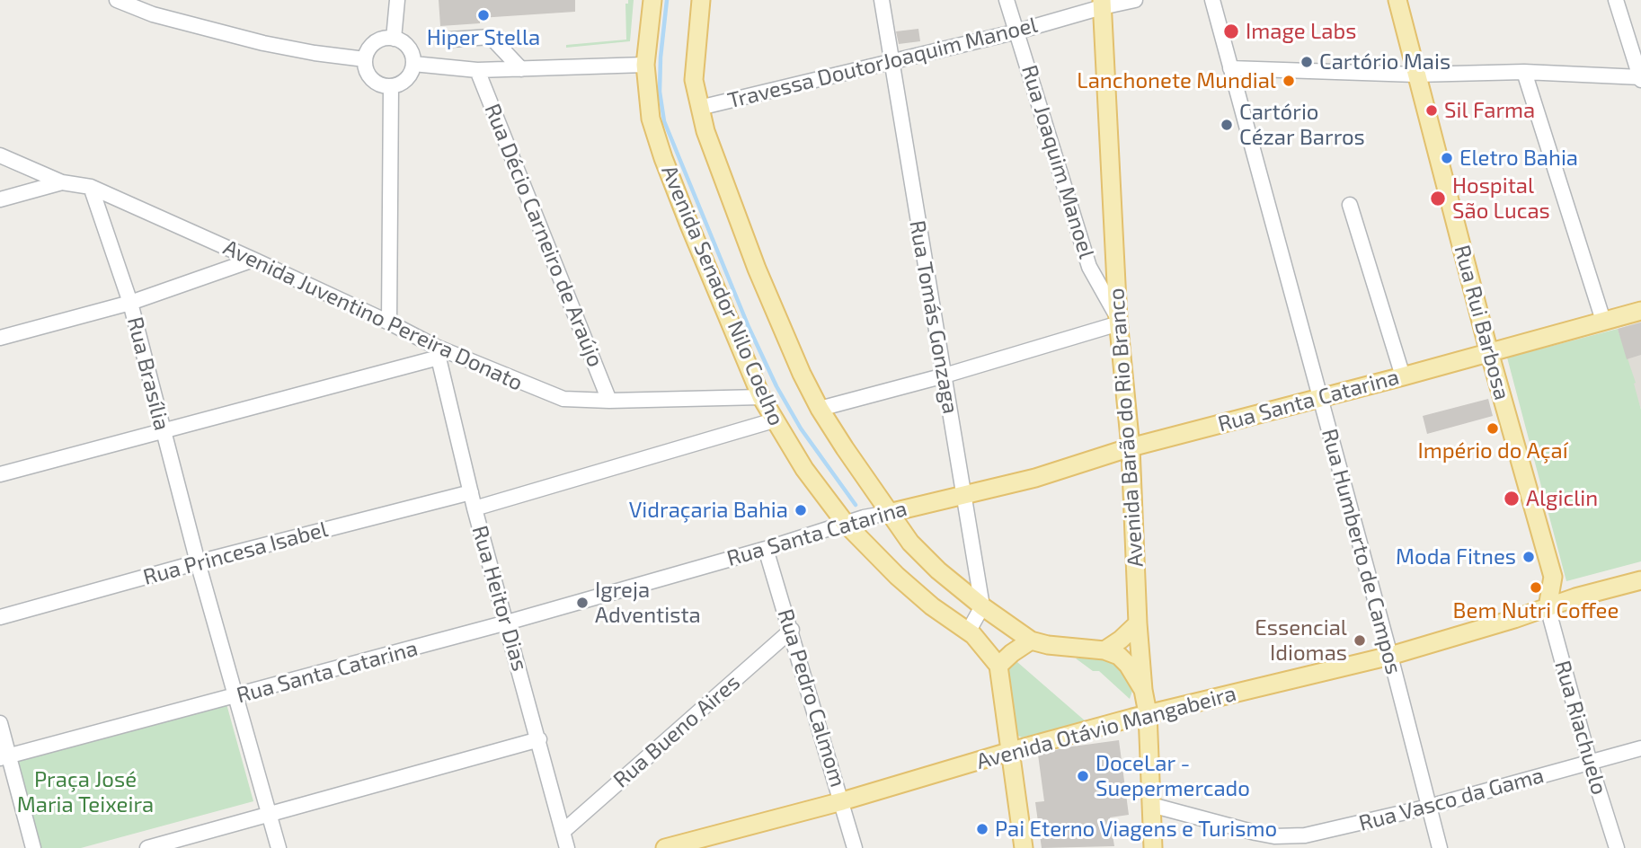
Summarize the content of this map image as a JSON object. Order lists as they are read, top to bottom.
{
  "streets": {
    "main road": [
      "Avenida Senador Nilo Coelho",
      "Rua Rui Barbosa",
      "Rua Santa Catarina",
      "Avenida Barão do Rio Branco",
      "Avenida Otávio Mangabeira"
    ],
    "street": [
      "Travessa DoutorJoaquim Manoel",
      "Rua Joaquim Manoel",
      "Rua Décio Carneiro de Araújo",
      "Avenida Juventino Pereira Donato",
      "Rua Tomás Gonzaga",
      "Rua Brasília",
      "Rua Humberto de Campos",
      "Rua Princesa Isabel",
      "Rua Heitor Dias",
      "Rua Pedro Calmom",
      "Rua Riachuelo",
      "Rua Bueno Aires",
      "Rua Vasco da Gama"
    ]
  },
  "crossings": [
    ["Travessa DoutorJoaquim Manoel", "Rua Joaquim Manoel"],
    ["Travessa DoutorJoaquim Manoel", "Avenida Senador Nilo Coelho"],
    ["Travessa DoutorJoaquim Manoel", "Rua Tomás Gonzaga"],
    ["Travessa DoutorJoaquim Manoel", "Avenida Barão do Rio Branco"],
    ["Rua Joaquim Manoel", "Avenida Barão do Rio Branco"],
    ["Rua Décio Carneiro de Araújo", "Avenida Juventino Pereira Donato"],
    ["Avenida Senador Nilo Coelho", "Avenida Juventino Pereira Donato"],
    ["Avenida Senador Nilo Coelho", "Rua Tomás Gonzaga"],
    ["Avenida Senador Nilo Coelho", "Rua Santa Catarina"],
    ["Avenida Juventino Pereira Donato", "Rua Brasília"],
    ["Avenida Juventino Pereira Donato", "Rua Heitor Dias"],
    ["Rua Tomás Gonzaga", "Rua Santa Catarina"],
    ["Rua Rui Barbosa", "Rua Santa Catarina"],
    ["Rua Rui Barbosa", "Avenida Otávio Mangabeira"],
    ["Rua Rui Barbosa", "Rua Riachuelo"],
    ["Rua Brasília", "Rua Santa Catarina"],
    ["Rua Brasília", "Rua Princesa Isabel"],
    ["Rua Santa Catarina", "Avenida Barão do Rio Branco"],
    ["Rua Santa Catarina", "Rua Humberto de Campos"],
    ["Rua Santa Catarina", "Rua Heitor Dias"],
    ["Rua Santa Catarina", "Rua Pedro Calmom"],
    ["Avenida Barão do Rio Branco", "Avenida Otávio Mangabeira"],
    ["Avenida Barão do Rio Branco", "Rua Vasco da Gama"],
    ["Rua Humberto de Campos", "Avenida Otávio Mangabeira"],
    ["Rua Humberto de Campos", "Rua Vasco da Gama"],
    ["Rua Princesa Isabel", "Rua Heitor Dias"],
    ["Rua Heitor Dias", "Rua Bueno Aires"],
    ["Rua Pedro Calmom", "Avenida Otávio Mangabeira"],
    ["Rua Pedro Calmom", "Rua Bueno Aires"],
    ["Avenida Otávio Mangabeira", "Rua Riachuelo"],
    ["Rua Riachuelo", "Rua Vasco da Gama"]
  ],
  "parks": ["Praça José Maria Teixeira"],
  "places": [
    "Hiper Stella",
    "Image Labs",
    "Cartório Mais",
    "Lanchonete Mundial",
    "Sil Farma",
    "Cartório Cézar Barros",
    "Eletro Bahia",
    "Hospital São Lucas",
    "Império do Açaí",
    "Algiclin",
    "Vidraçaria Bahia",
    "Moda Fitnes",
    "Bem Nutri Coffee",
    "Igreja Adventista",
    "Essencial Idiomas",
    "DoceLar - Suepermercado",
    "Pai Eterno Viagens e Turismo"
  ]
}
